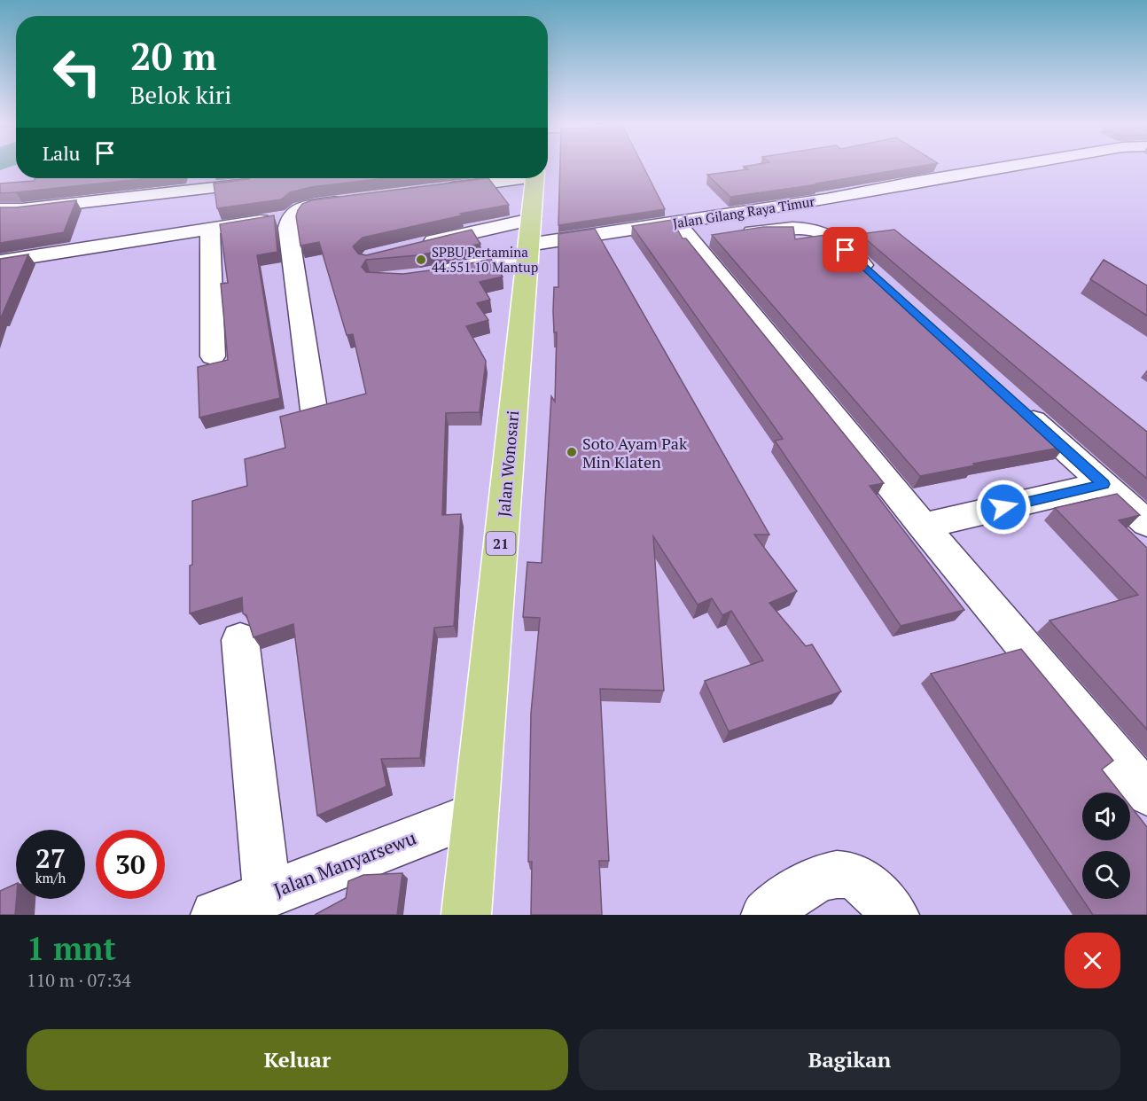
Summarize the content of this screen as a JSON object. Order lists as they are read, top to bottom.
{
  "streets": {
    "highway": ["Jalan Wonosari", "21"],
    "street": ["Jalan Gilang Raya Timur", "Jalan Manyarsewu"]
  },
  "crossings": [
    ["Jalan Gilang Raya Timur", "Jalan Wonosari"],
    ["Jalan Wonosari", "Jalan Manyarsewu"]
  ],
  "places": ["SPBU Pertamina 44.551.10 Mantup", "Soto Ayam Pak Min Klaten"],
  "page": {
    "turn": ["20 m", "Belok kiri"],
    "then": "Lalu",
    "speed": "27 km/h",
    "limit": "30",
    "heading": ["1 mnt", "110 m · 07:34"],
    "buttons": ["Keluar", "Bagikan"]
  }
}
